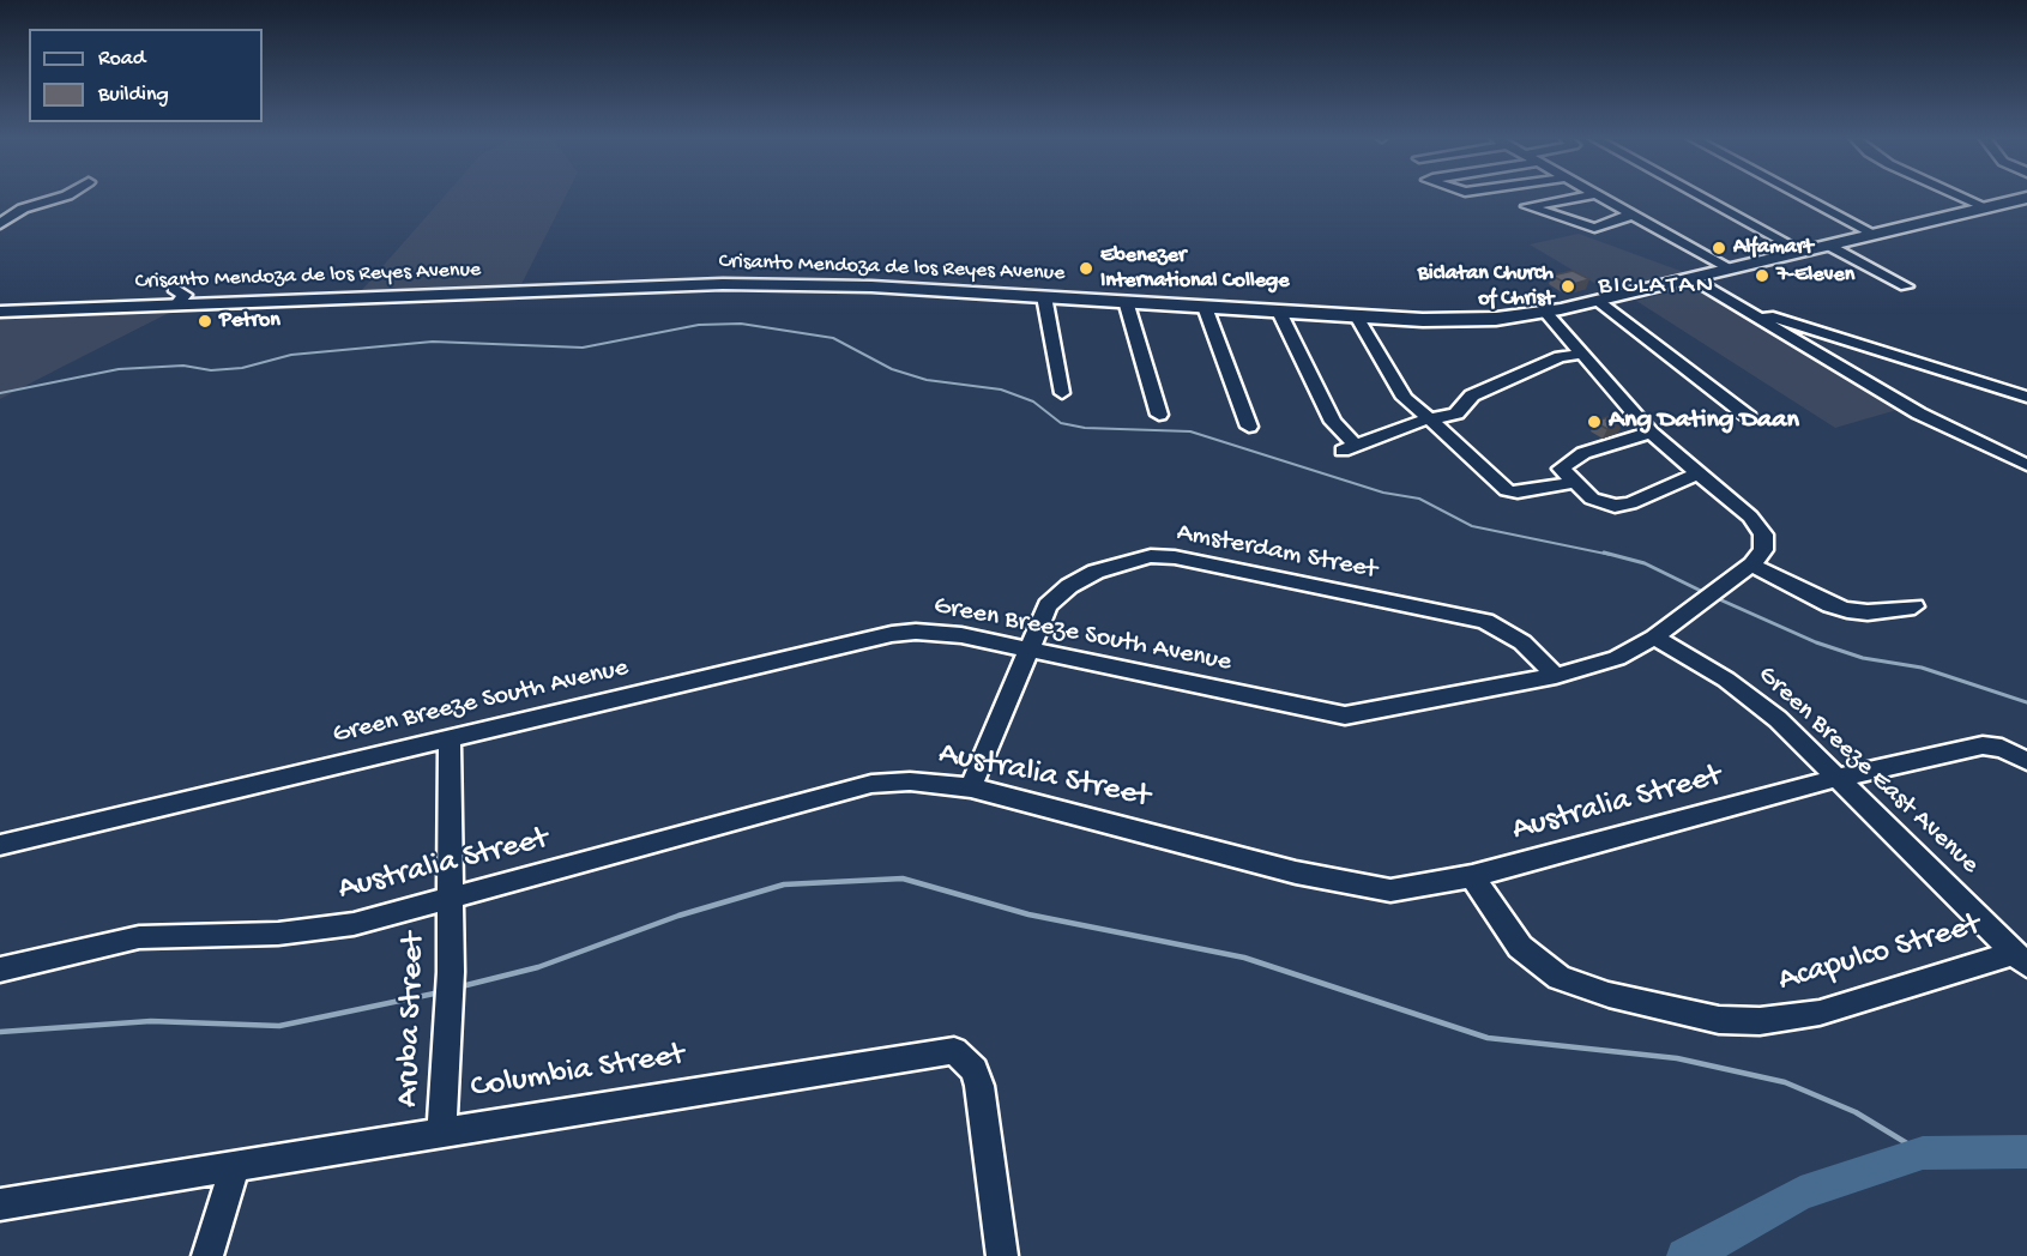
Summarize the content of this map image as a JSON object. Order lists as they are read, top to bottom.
{
  "streets": {
    "main road": ["Crisanto Mendoza de los Reyes Avenue"],
    "street": [
      "Amsterdam Street",
      "Green Breeze South Avenue",
      "Green Breeze East Avenue",
      "Australia Street",
      "Acapulco Street",
      "Aruba Street",
      "Columbia Street"
    ]
  },
  "crossings": [
    ["Amsterdam Street", "Green Breeze South Avenue"],
    ["Amsterdam Street", "Australia Street"],
    ["Green Breeze South Avenue", "Green Breeze East Avenue"],
    ["Green Breeze South Avenue", "Aruba Street"],
    ["Green Breeze East Avenue", "Australia Street"],
    ["Green Breeze East Avenue", "Acapulco Street"],
    ["Australia Street", "Acapulco Street"],
    ["Australia Street", "Aruba Street"],
    ["Aruba Street", "Columbia Street"]
  ],
  "districts": ["BICLATAN"],
  "places": [
    "Alfamart",
    "Ebenezer International College",
    "7-Eleven",
    "Biclatan Church of Christ",
    "Petron",
    "Ang Dating Daan"
  ],
  "legend": ["Road", "Building"]
}
